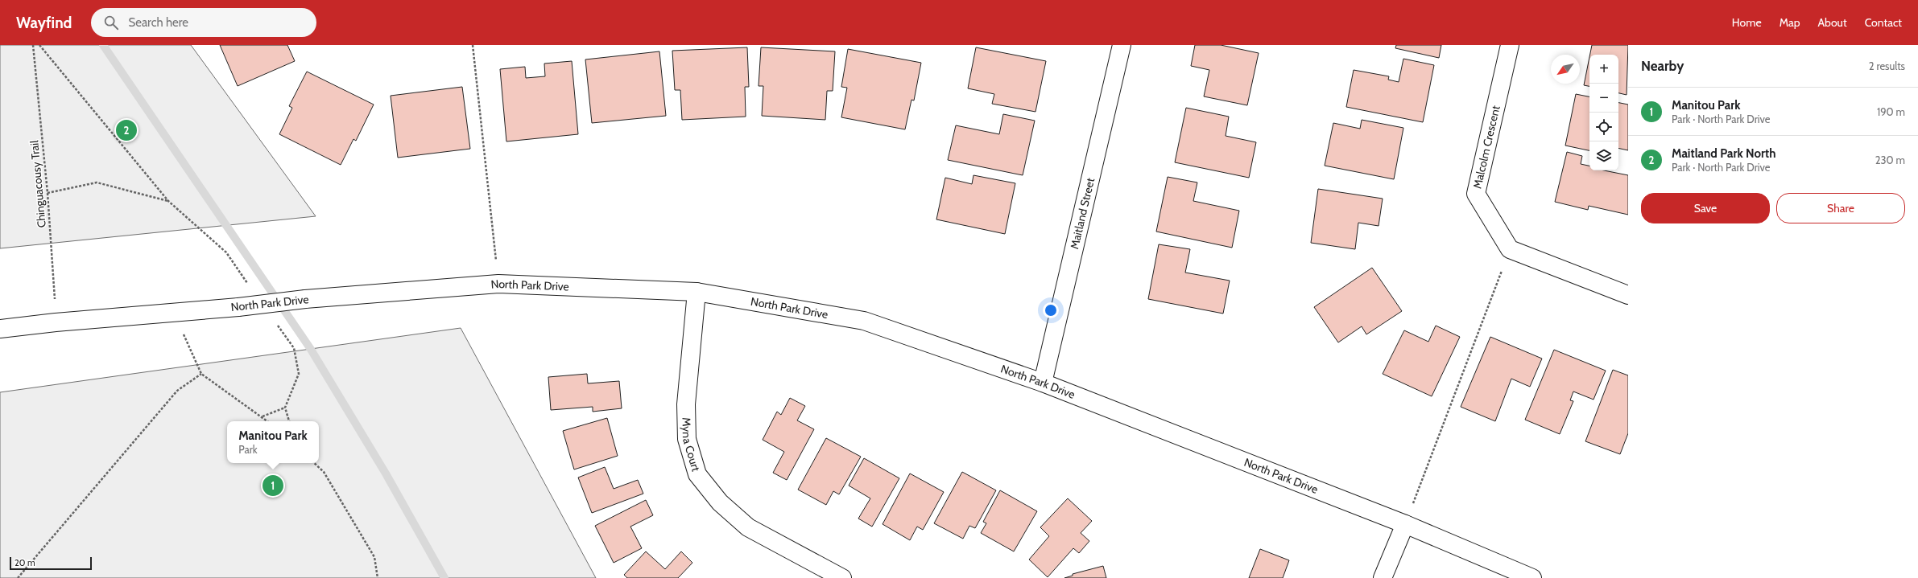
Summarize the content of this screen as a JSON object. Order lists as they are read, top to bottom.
{
  "streets": {
    "main road": [
      "Malcolm Crescent",
      "Maitland Street",
      "North Park Drive",
      "Myna Court"
    ],
    "path": ["Chinguacousy Trail"]
  },
  "crossings": [
    ["Chinguacousy Trail", "North Park Drive"],
    ["Maitland Street", "North Park Drive"],
    ["North Park Drive", "Myna Court"]
  ],
  "scale_bar": "20 m",
  "north": "bottom left",
  "page": {
    "header": "Wayfind",
    "search": "Search here",
    "nav": [
      "Home",
      "Map",
      "About",
      "Contact"
    ],
    "heading": ["Nearby", "2 results"],
    "map_buttons": ["+", "−"],
    "list": [
      {
        "mark": "1",
        "name": "Manitou Park",
        "note": "Park · North Park Drive",
        "value": "190 m"
      },
      {
        "mark": "2",
        "name": "Maitland Park North",
        "note": "Park · North Park Drive",
        "value": "230 m"
      }
    ],
    "pins": ["2", "1"],
    "buttons": ["Save", "Share"],
    "popup": ["Manitou Park", "Park"],
    "scale": "20 m"
  }
}
